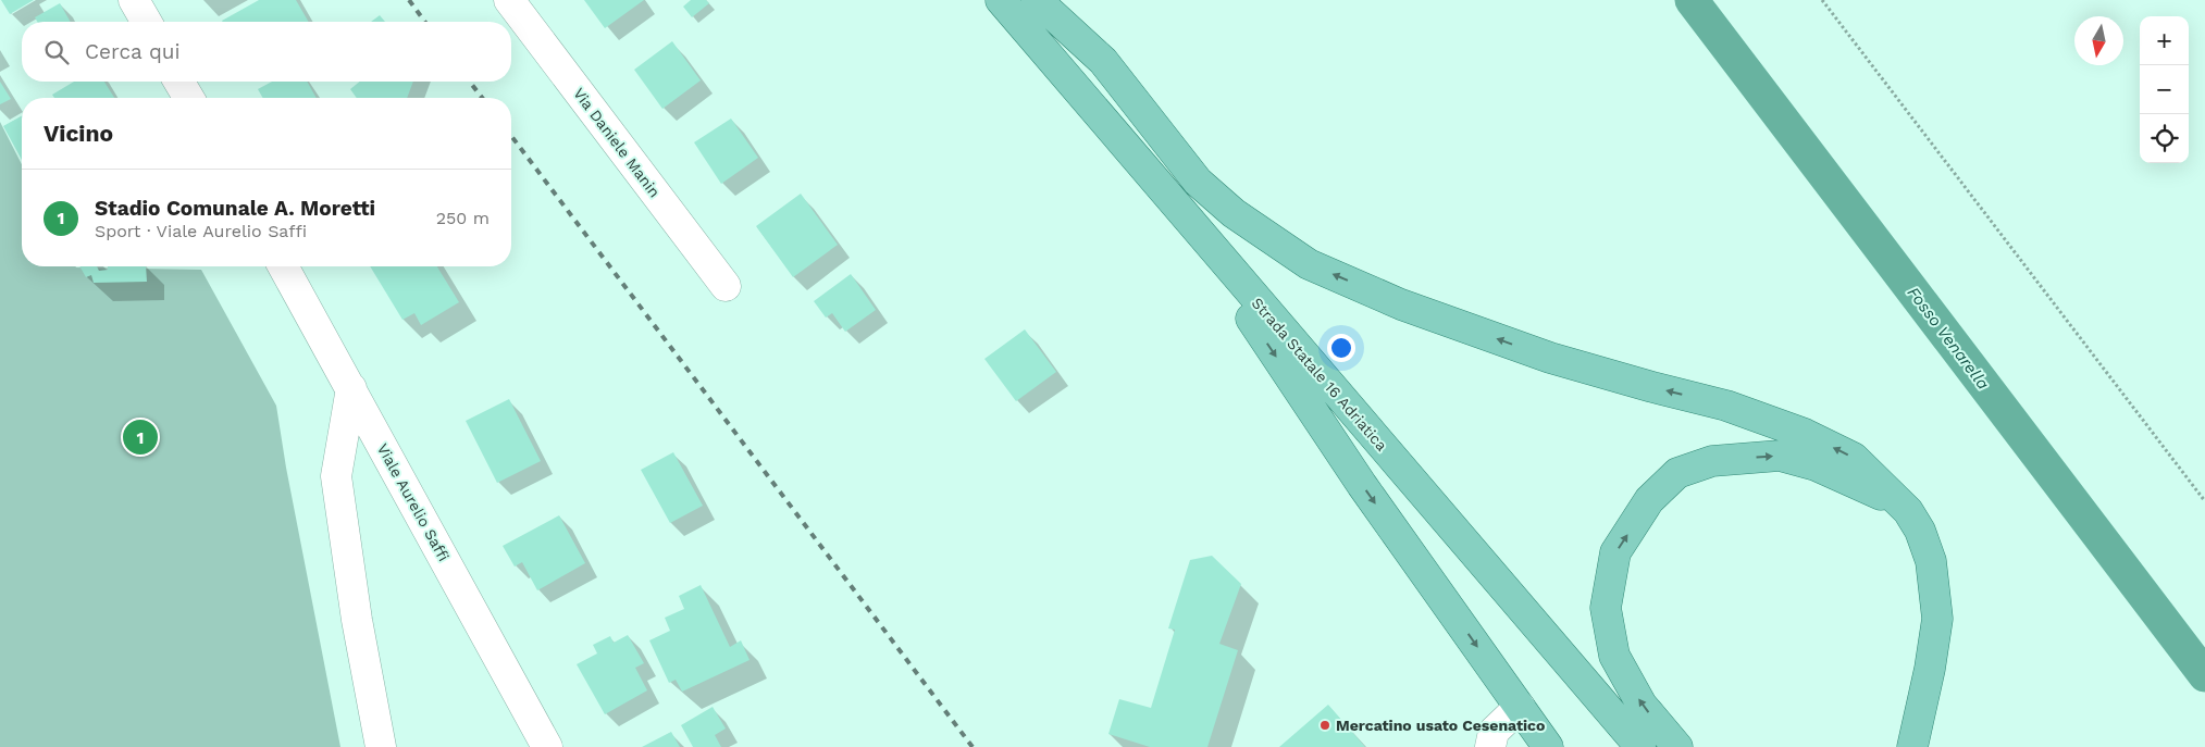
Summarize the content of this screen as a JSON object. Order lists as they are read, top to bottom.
{
  "streets": {
    "main road": ["Strada Statale 16 Adriatica"],
    "street": ["Via Daniele Manin", "Viale Aurelio Saffi"]
  },
  "water": ["Fosso Venarella"],
  "places": ["Mercatino usato Cesenatico"],
  "north": "bottom",
  "page": {
    "map_buttons": ["+", "−"],
    "search": "Cerca qui",
    "heading": "Vicino",
    "list": [
      {
        "mark": "1",
        "name": "Stadio Comunale A. Moretti",
        "note": "Sport · Viale Aurelio Saffi",
        "value": "250 m"
      }
    ],
    "pins": "1"
  }
}
